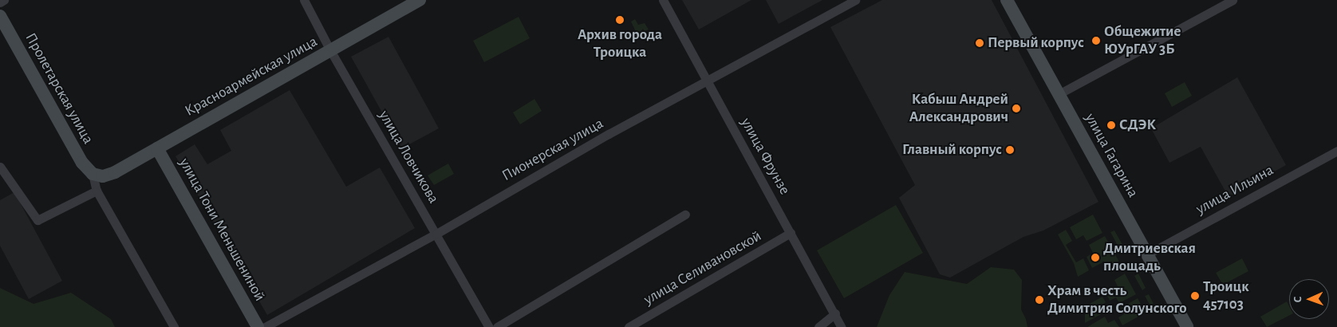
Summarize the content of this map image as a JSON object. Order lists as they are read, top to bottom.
{
  "streets": {
    "street": [
      "Красноармейская улица",
      "Пролетарская улица",
      "Пионерская улица",
      "улица Гагарина",
      "улица Фрунзе",
      "улица Ловчикова",
      "улица Ильина",
      "улица Тони Меньшениной",
      "улица Селивановской"
    ]
  },
  "crossings": [
    ["Красноармейская улица", "Пролетарская улица"],
    ["Красноармейская улица", "улица Ловчикова"],
    ["Красноармейская улица", "улица Тони Меньшениной"],
    ["Пионерская улица", "улица Фрунзе"],
    ["Пионерская улица", "улица Ловчикова"],
    ["улица Гагарина", "улица Ильина"],
    ["улица Фрунзе", "улица Селивановской"]
  ],
  "places": [
    "Архив города Троицка",
    "Общежитие ЮУрГАУ 3Б",
    "Первый корпус",
    "Кабыш Андрей Александрович",
    "СДЭК",
    "Главный корпус",
    "Дмитриевская площадь",
    "Троицк 457103",
    "Храм в честь Димитрия Солунского"
  ],
  "north": "left"
}
